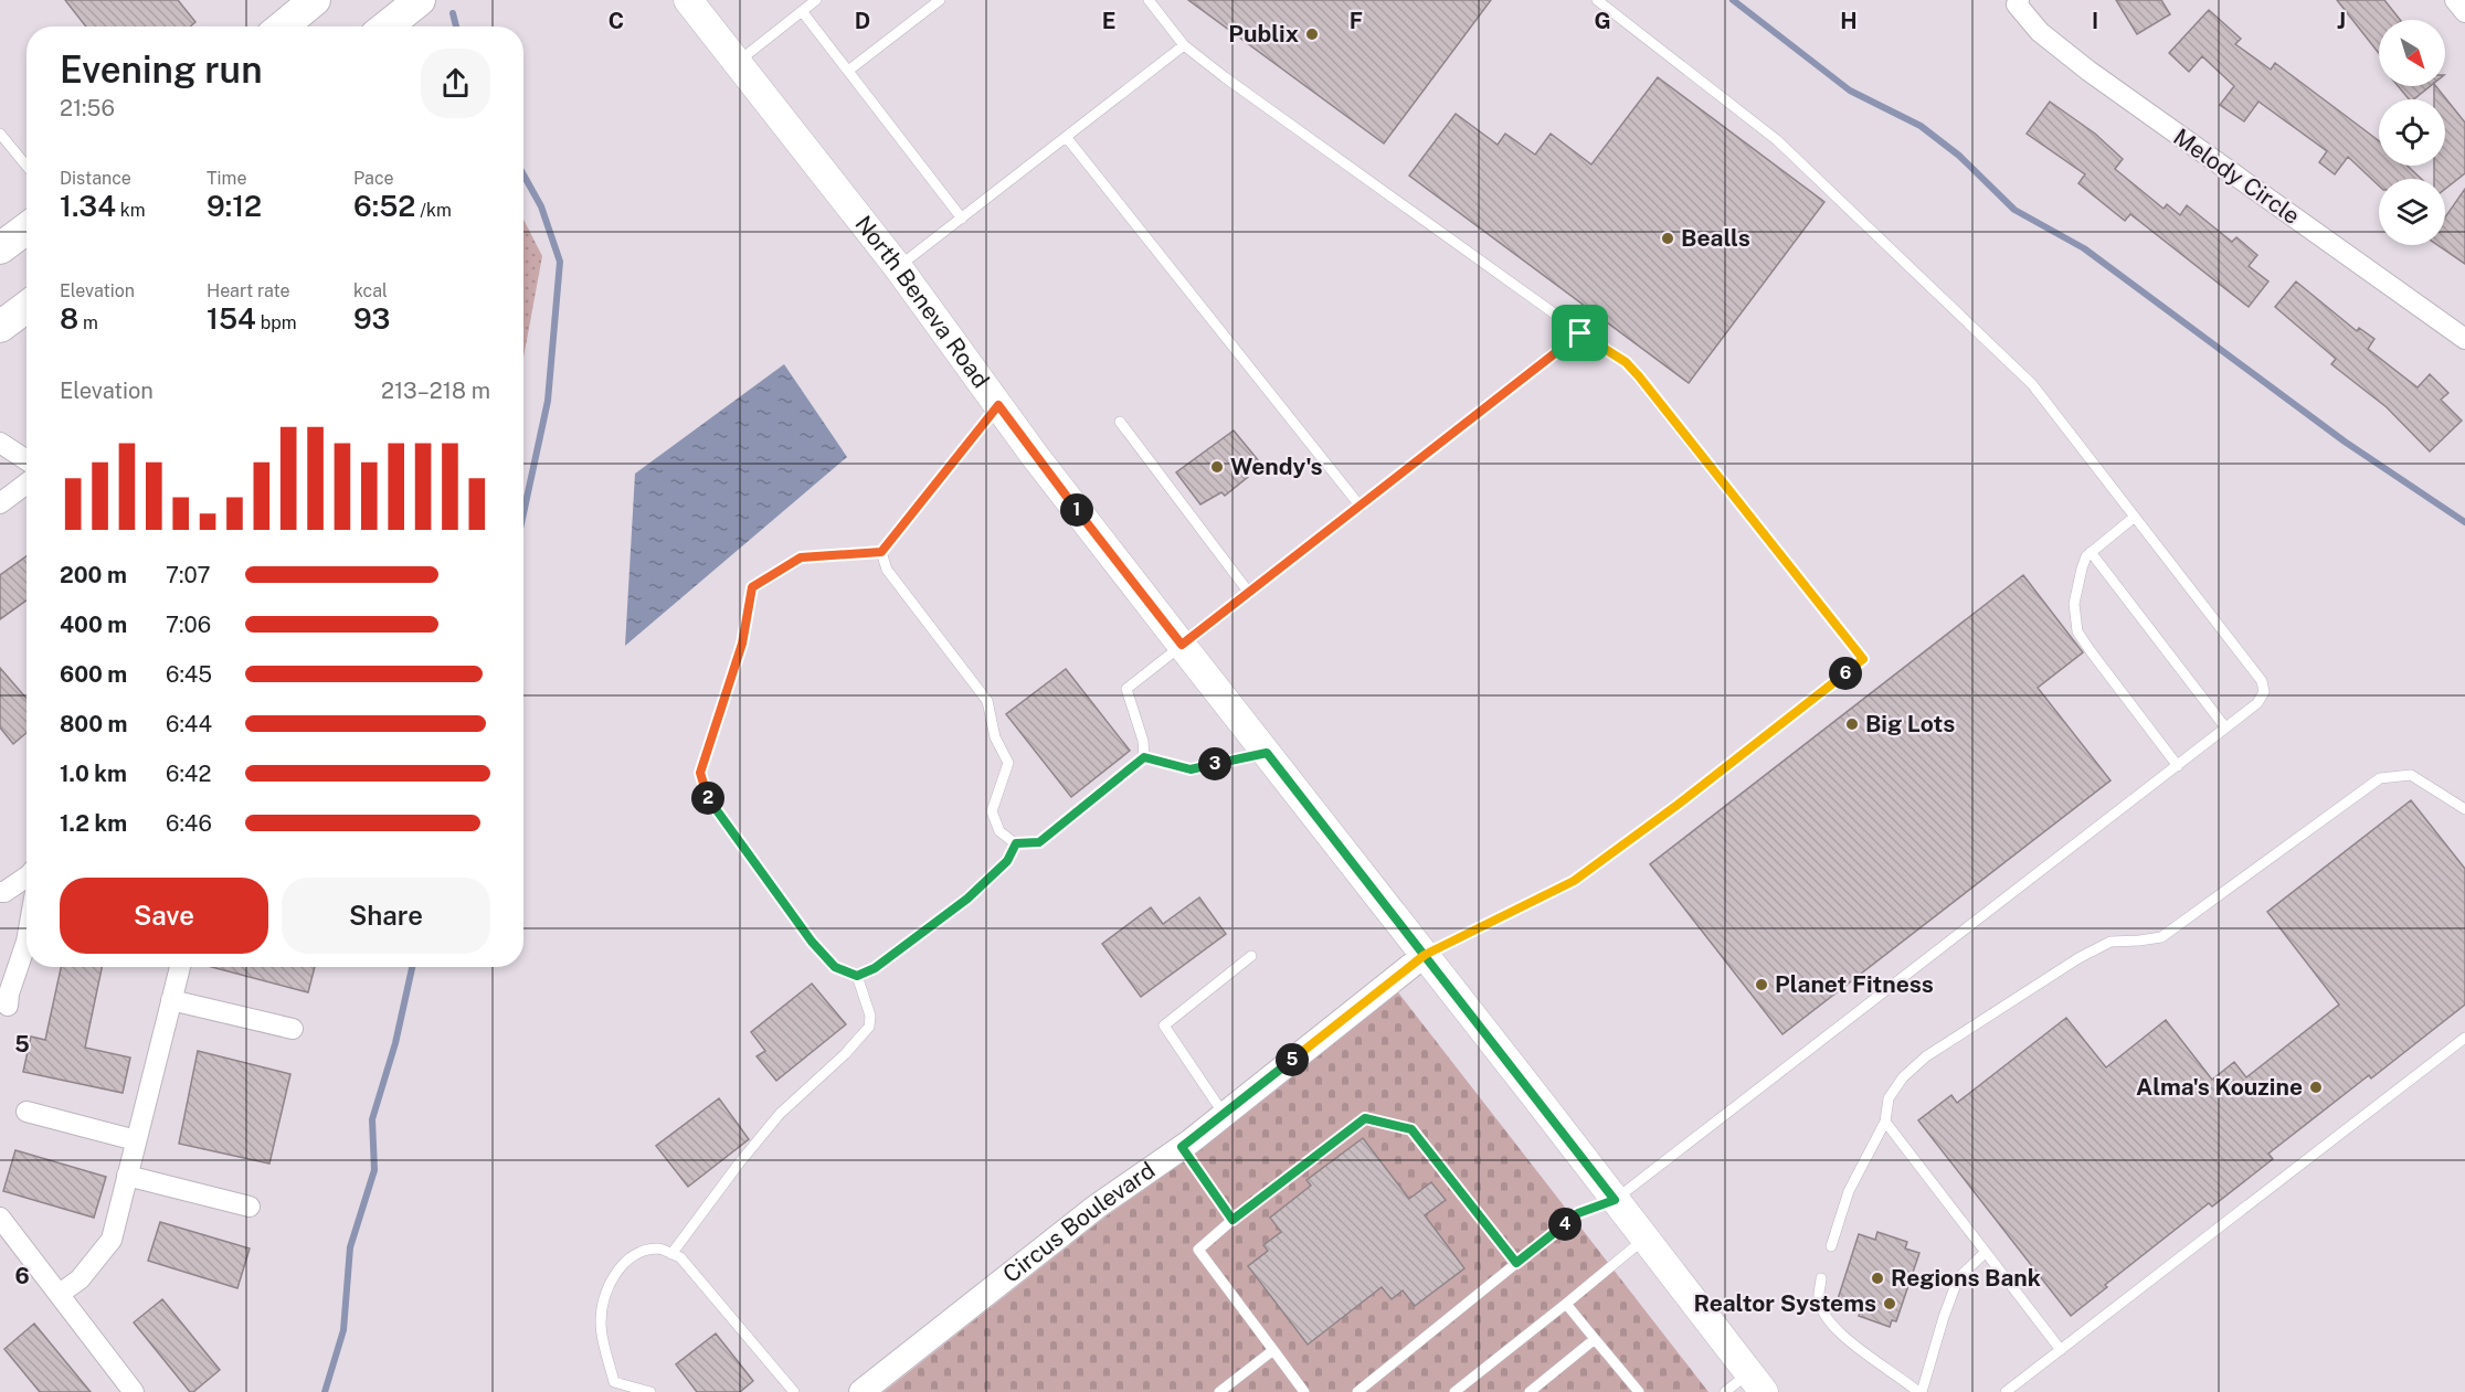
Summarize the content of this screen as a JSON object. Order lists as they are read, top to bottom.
{
  "streets": {
    "main road": ["North Beneva Road"],
    "street": ["Melody Circle", "Circus Boulevard"]
  },
  "crossings": [
    ["North Beneva Road", "Circus Boulevard"]
  ],
  "places": [
    "Publix",
    "Bealls",
    "Wendy's",
    "Big Lots",
    "Planet Fitness",
    "Alma's Kouzine",
    "Regions Bank",
    "Realtor Systems"
  ],
  "north": "bottom right",
  "page": {
    "heading": ["Evening run", "21:56"],
    "stats": [
      ["Distance", "1.34 km"],
      ["Time", "9:12"],
      ["Pace", "6:52 /km"],
      ["Elevation", "8 m"],
      ["Heart rate", "154 bpm"],
      ["kcal", "93"]
    ],
    "chart": ["Elevation", "213–218 m"],
    "pins": [
      "1",
      "6",
      "3",
      "2",
      "5",
      "4"
    ],
    "list": [
      {
        "name": "200 m",
        "note": "7:07"
      },
      {
        "name": "400 m",
        "note": "7:06"
      },
      {
        "name": "600 m",
        "note": "6:45"
      },
      {
        "name": "800 m",
        "note": "6:44"
      },
      {
        "name": "1.0 km",
        "note": "6:42"
      },
      {
        "name": "1.2 km",
        "note": "6:46"
      }
    ],
    "buttons": ["Save", "Share"]
  },
  "grid": {
    "columns": [
      "C",
      "D",
      "E",
      "F",
      "G",
      "H",
      "I",
      "J"
    ],
    "rows": ["5", "6"]
  }
}
